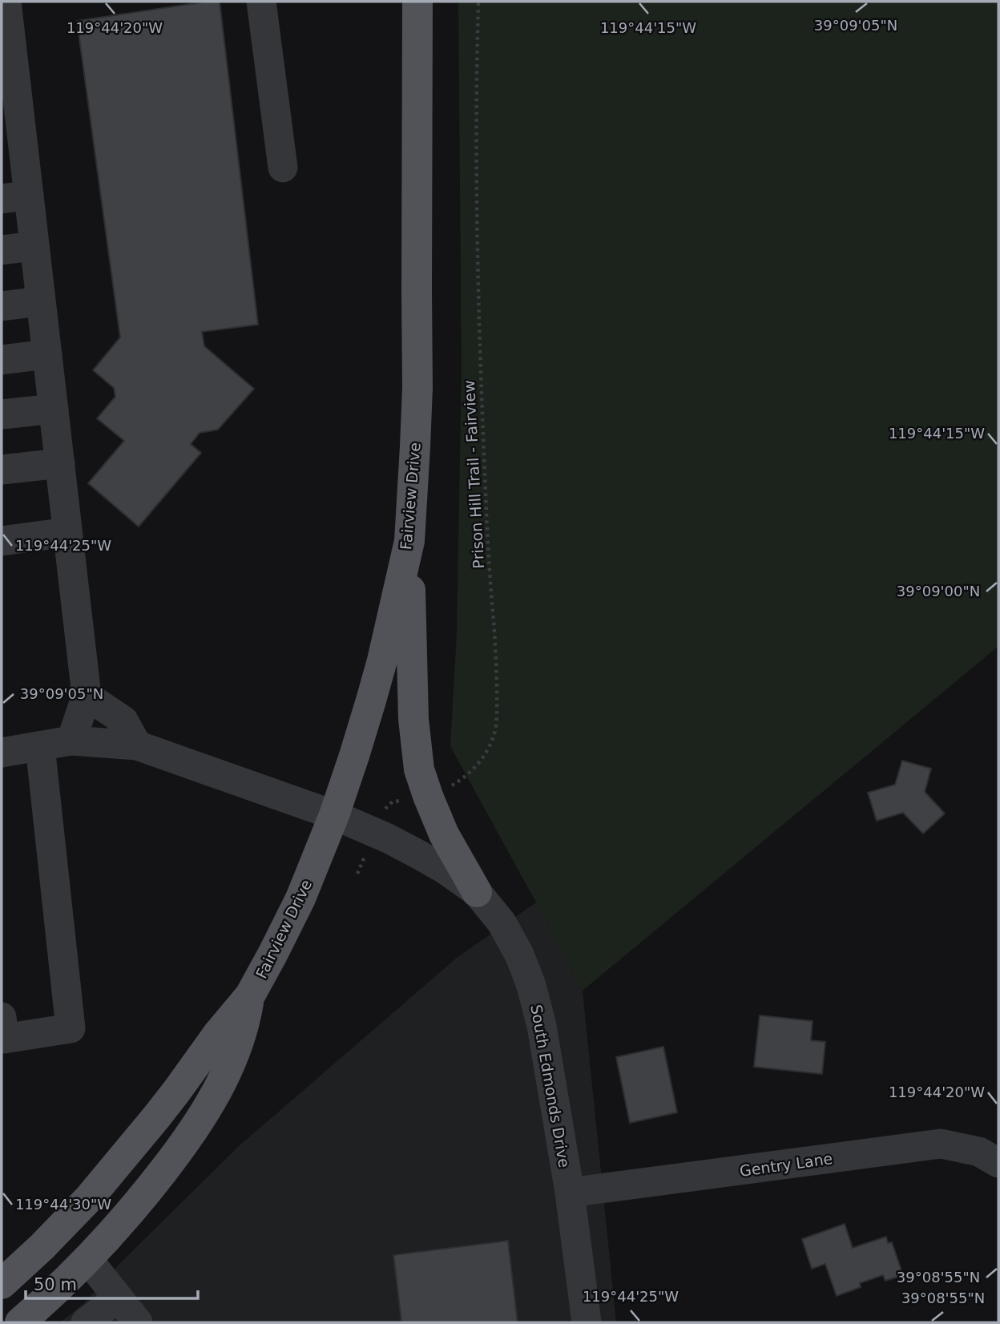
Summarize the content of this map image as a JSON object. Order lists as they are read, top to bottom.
{
  "streets": {
    "main road": ["Fairview Drive"],
    "street": ["South Edmonds Drive", "Gentry Lane"],
    "path": ["Prison Hill Trail - Fairview"]
  },
  "crossings": [
    ["Prison Hill Trail - Fairview", "South Edmonds Drive"],
    ["Fairview Drive", "South Edmonds Drive"],
    ["South Edmonds Drive", "Gentry Lane"]
  ],
  "scale_bar": "50 m",
  "coordinates": [
    "39°09'05\"N",
    "119°44'20\"W",
    "119°44'15\"W",
    "119°44'25\"W",
    "39°09'00\"N",
    "119°44'30\"W",
    "39°08'55\"N"
  ]
}
